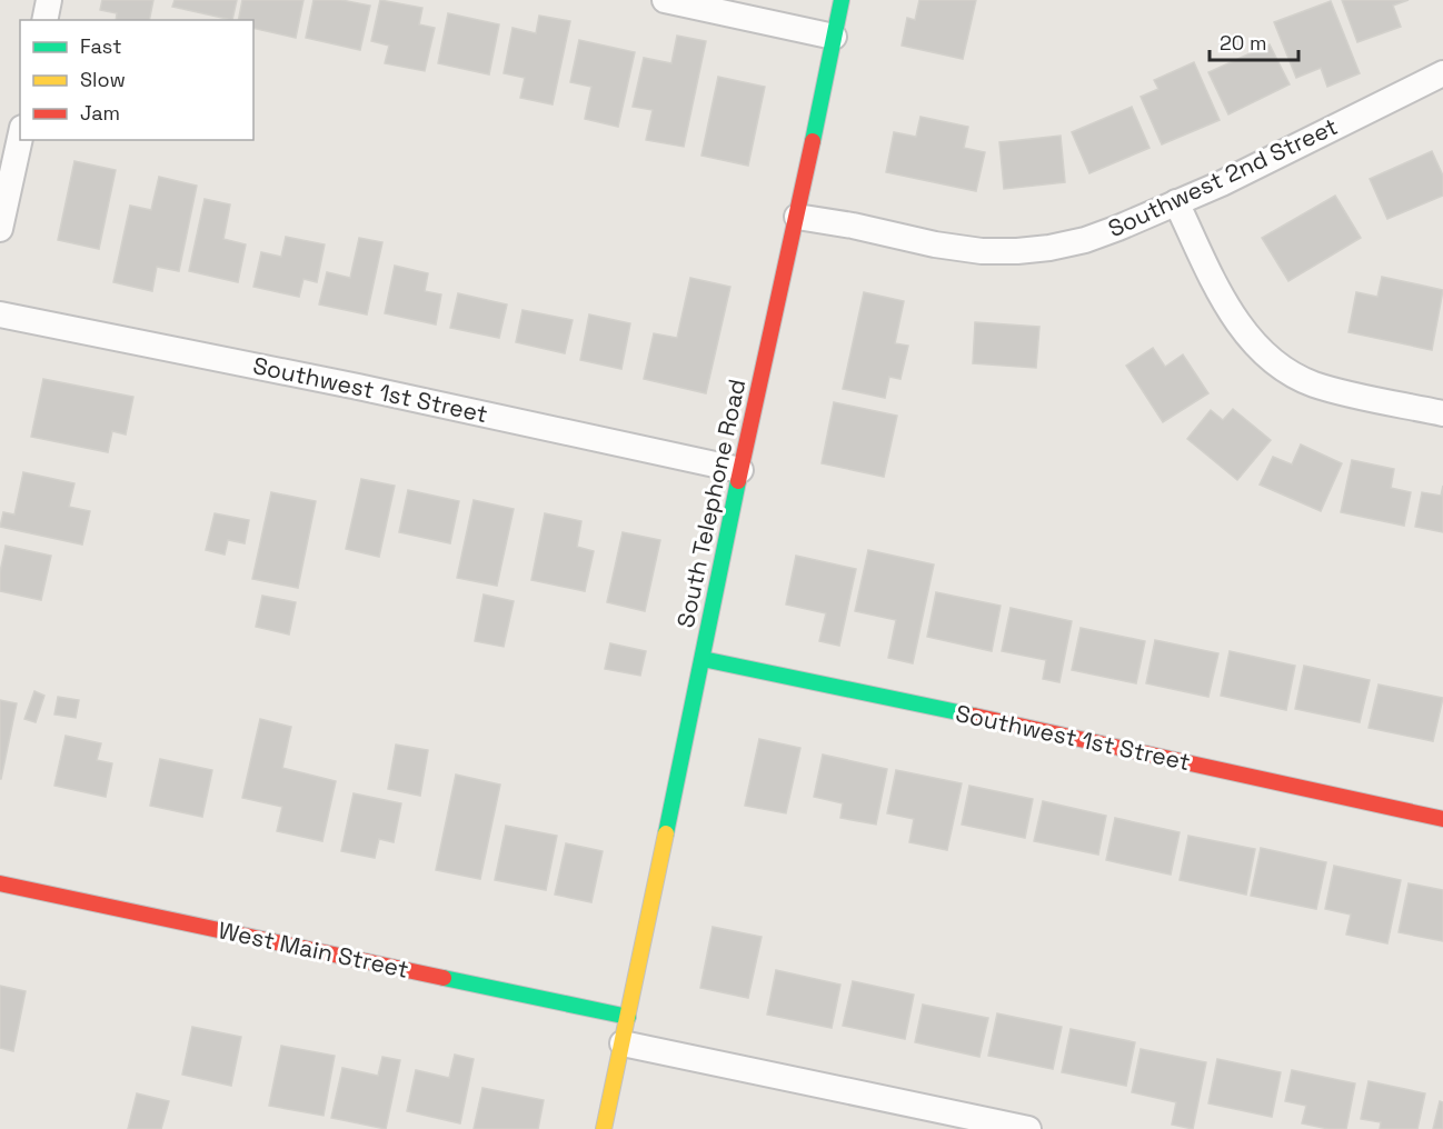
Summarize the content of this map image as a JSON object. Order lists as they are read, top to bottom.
{
  "streets": {
    "street": [
      "Southwest 2nd Street",
      "Southwest 1st Street",
      "South Telephone Road",
      "West Main Street"
    ]
  },
  "crossings": [
    ["Southwest 2nd Street", "South Telephone Road"],
    ["Southwest 1st Street", "South Telephone Road"],
    ["South Telephone Road", "West Main Street"]
  ],
  "legend": ["Fast", "Slow", "Jam"],
  "scale_bar": "20 m"
}
